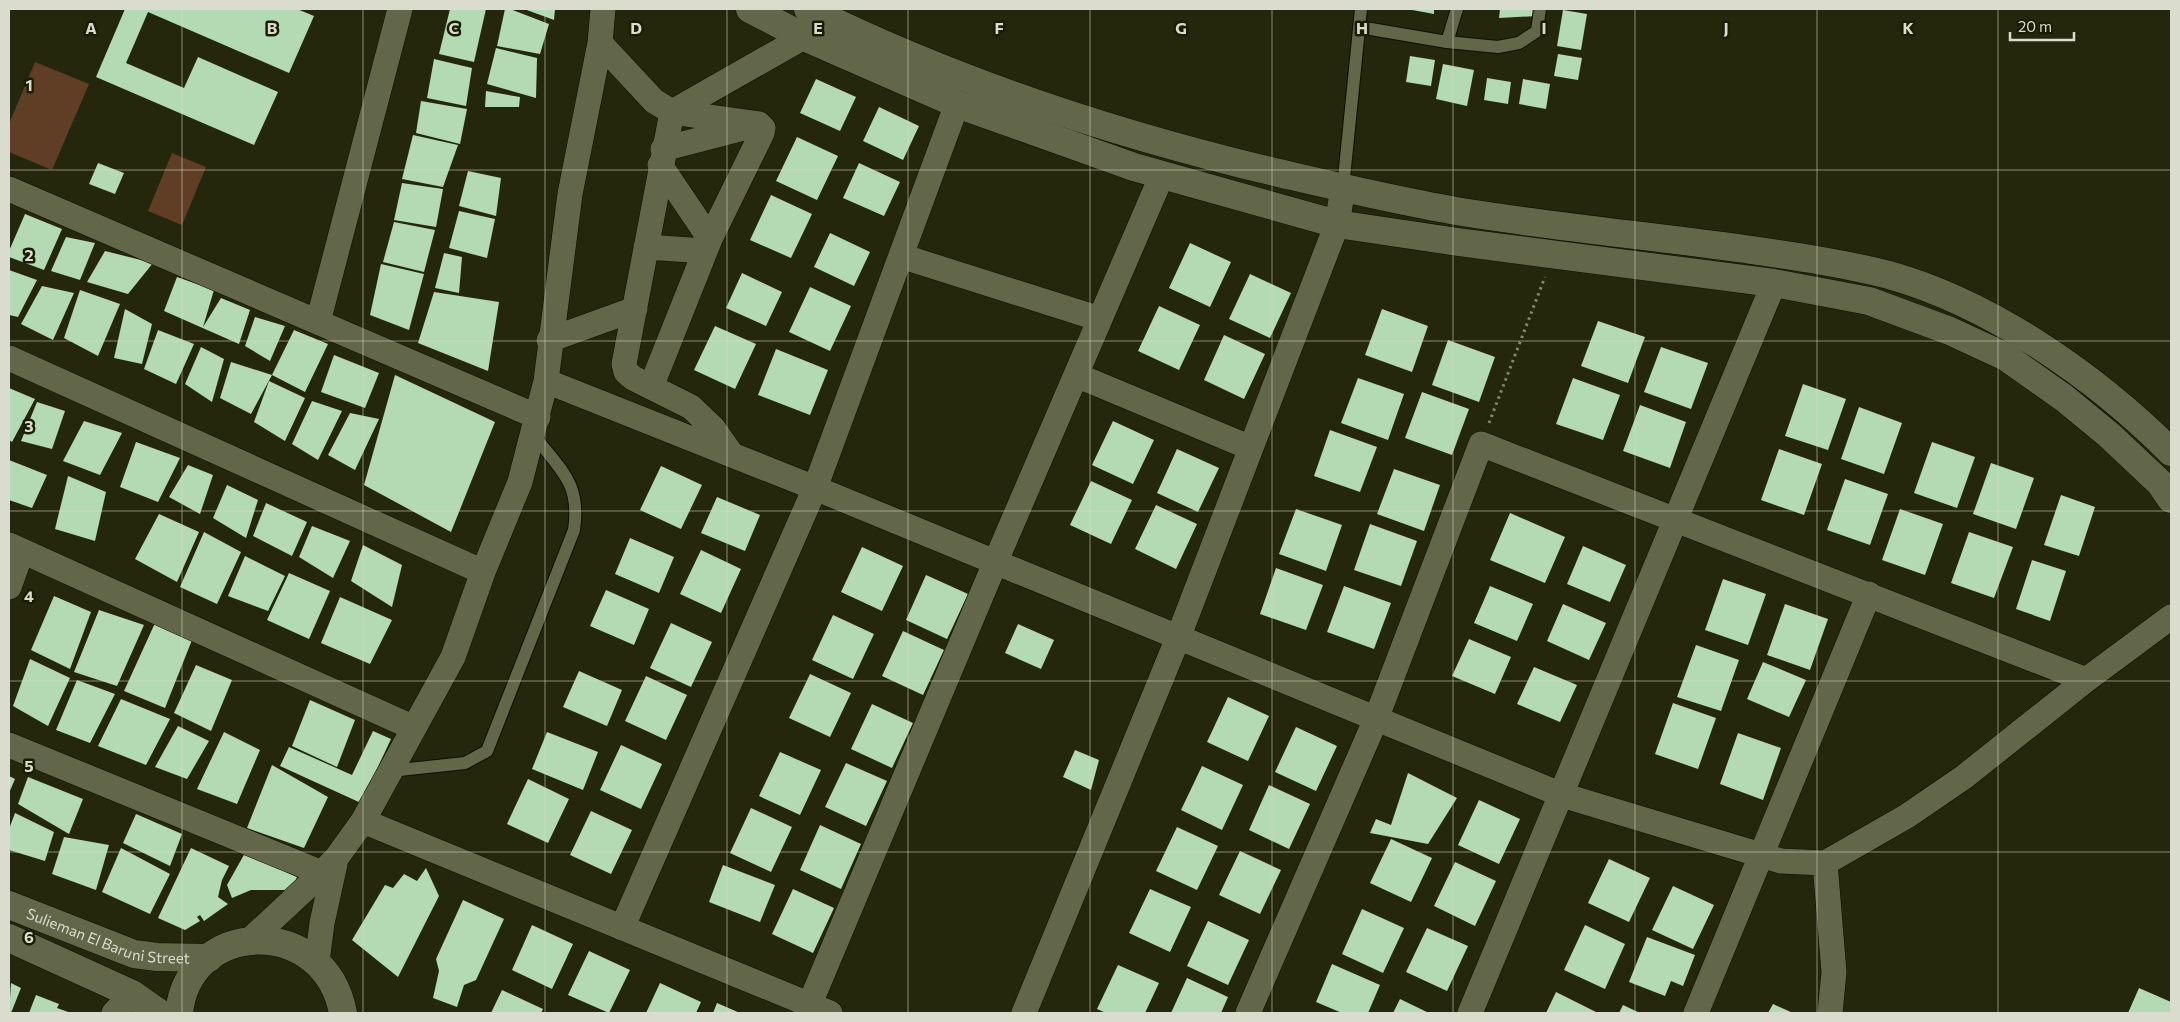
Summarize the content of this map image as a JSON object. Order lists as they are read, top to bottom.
{
  "streets": {
    "street": ["Sulieman El Baruni Street"]
  },
  "scale_bar": "20 m",
  "grid": {
    "columns": [
      "A",
      "B",
      "C",
      "D",
      "E",
      "F",
      "G",
      "H",
      "I",
      "J",
      "K"
    ],
    "rows": [
      "1",
      "2",
      "3",
      "4",
      "5",
      "6"
    ]
  }
}
